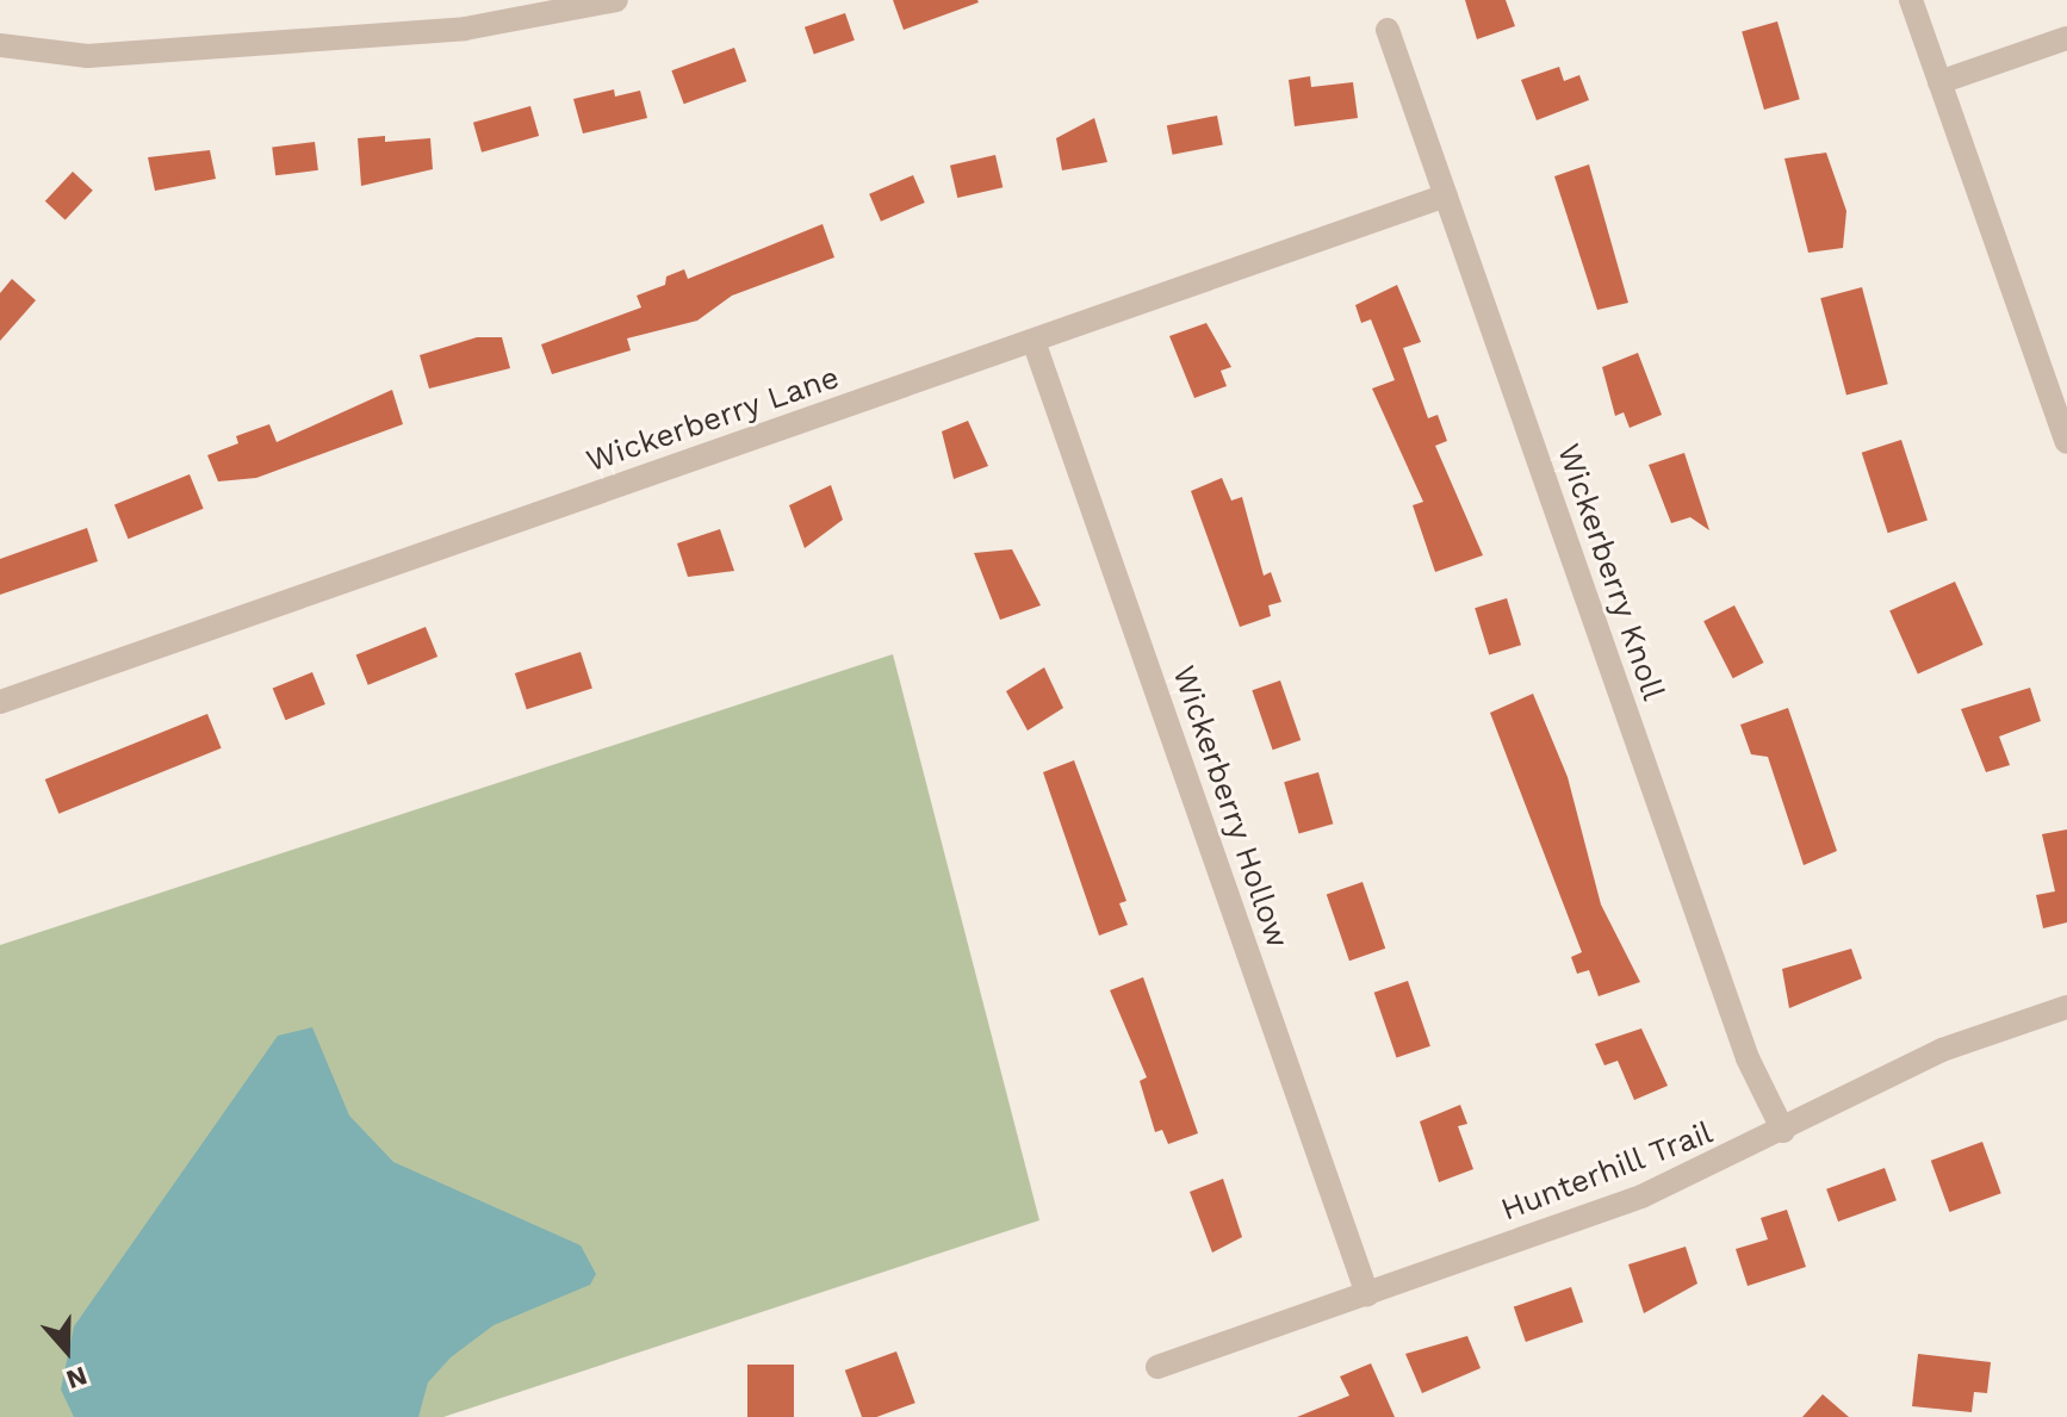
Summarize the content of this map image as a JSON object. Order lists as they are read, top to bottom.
{
  "streets": {
    "street": [
      "Wickerberry Lane",
      "Wickerberry Knoll",
      "Wickerberry Hollow",
      "Hunterhill Trail"
    ]
  },
  "crossings": [
    ["Wickerberry Lane", "Wickerberry Knoll"],
    ["Wickerberry Lane", "Wickerberry Hollow"],
    ["Wickerberry Knoll", "Hunterhill Trail"],
    ["Wickerberry Hollow", "Hunterhill Trail"]
  ],
  "north": "bottom"
}
